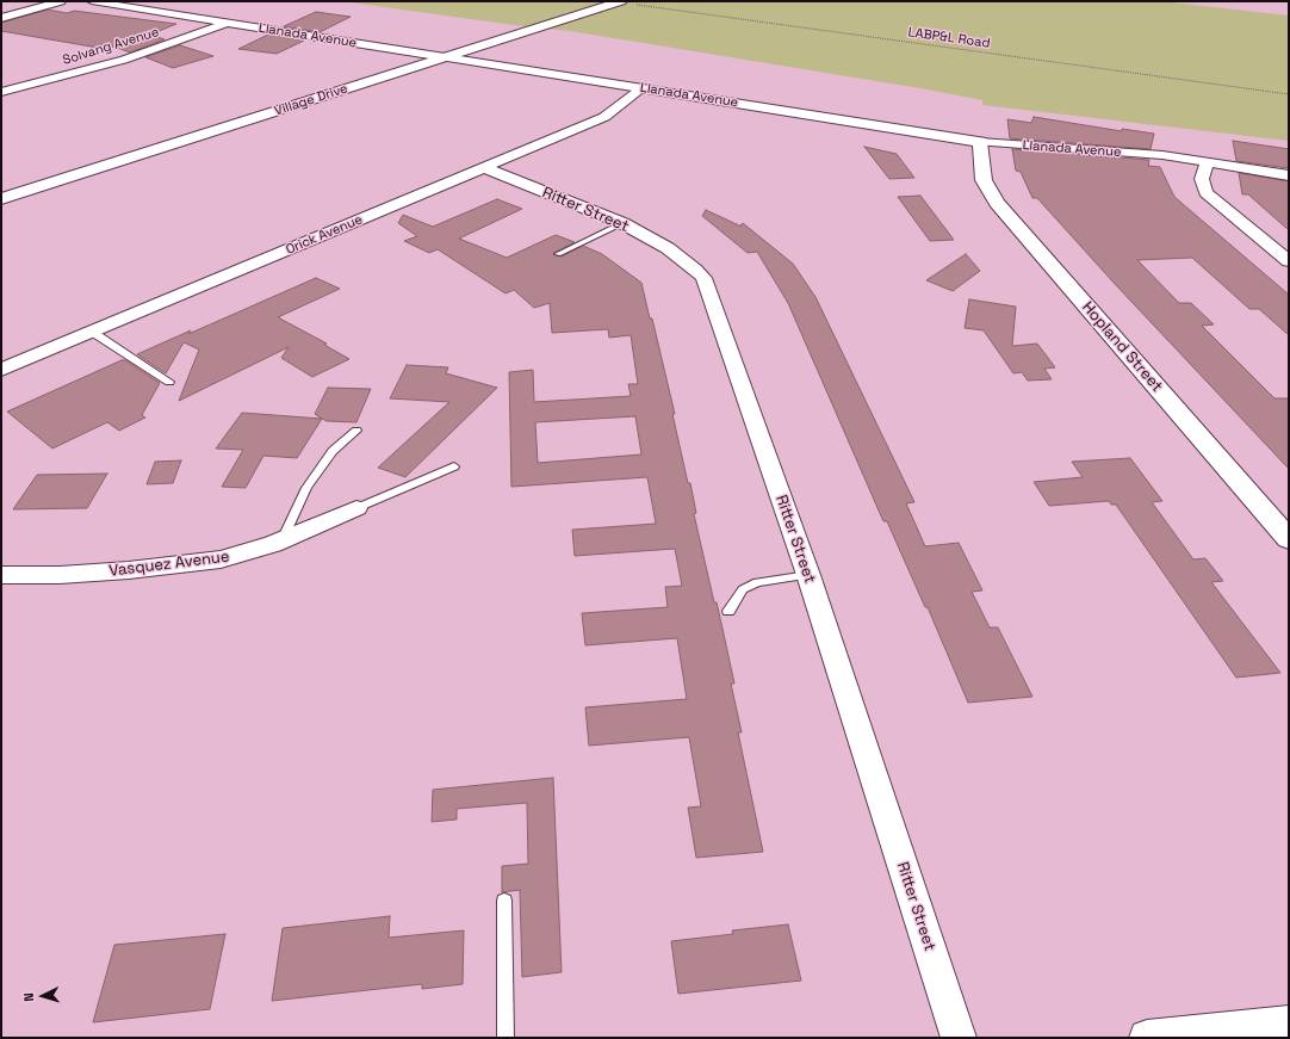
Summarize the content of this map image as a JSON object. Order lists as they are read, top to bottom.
{
  "streets": {
    "street": [
      "Llanada Avenue",
      "Solvang Avenue",
      "Village Drive",
      "Ritter Street",
      "Orick Avenue",
      "Hopland Street",
      "Vasquez Avenue"
    ],
    "path": ["LABP&L Road"]
  },
  "crossings": [
    ["Llanada Avenue", "Solvang Avenue"],
    ["Llanada Avenue", "Village Drive"],
    ["Llanada Avenue", "Orick Avenue"],
    ["Llanada Avenue", "Hopland Street"],
    ["LABP&L Road", "Village Drive"],
    ["Ritter Street", "Orick Avenue"]
  ],
  "north": "left"
}
